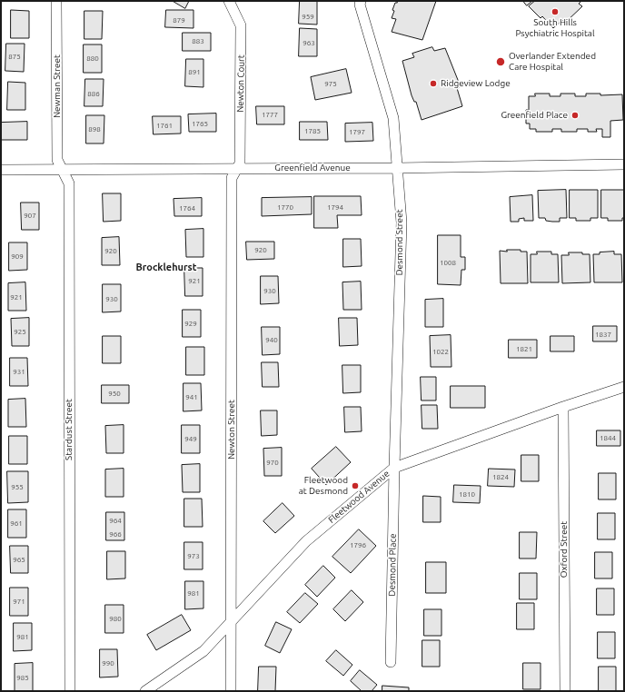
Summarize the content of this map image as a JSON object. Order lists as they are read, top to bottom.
{
  "streets": {
    "street": [
      "Newton Court",
      "Newman Street",
      "Greenfield Avenue",
      "Desmond Street",
      "Stardust Street",
      "Newton Street",
      "Fleetwood Avenue",
      "Oxford Street",
      "Desmond Place"
    ]
  },
  "crossings": [
    ["Newton Court", "Greenfield Avenue"],
    ["Newton Court", "Newton Street"],
    ["Newman Street", "Greenfield Avenue"],
    ["Newman Street", "Stardust Street"],
    ["Greenfield Avenue", "Desmond Street"],
    ["Greenfield Avenue", "Stardust Street"],
    ["Greenfield Avenue", "Newton Street"],
    ["Desmond Street", "Fleetwood Avenue"],
    ["Desmond Street", "Desmond Place"],
    ["Newton Street", "Fleetwood Avenue"],
    ["Fleetwood Avenue", "Oxford Street"],
    ["Fleetwood Avenue", "Desmond Place"]
  ],
  "districts": ["Brocklehurst"],
  "places": [
    "South Hills Psychiatric Hospital",
    "Overlander Extended Care Hospital",
    "Ridgeview Lodge",
    "Greenfield Place",
    "Fleetwood at Desmond"
  ],
  "house_numbers": [
    "959",
    "879",
    "883",
    "963",
    "875",
    "880",
    "891",
    "975",
    "886",
    "1777",
    "1765",
    "1761",
    "898",
    "1785",
    "1797",
    "1770",
    "1794",
    "1764",
    "907",
    "920",
    "920",
    "909",
    "1008",
    "921",
    "930",
    "921",
    "930",
    "929",
    "925",
    "1837",
    "940",
    "1821",
    "1022",
    "931",
    "950",
    "941",
    "1844",
    "949",
    "970",
    "1824",
    "955",
    "1810",
    "964",
    "961",
    "966",
    "1796",
    "973",
    "965",
    "981",
    "971",
    "980",
    "981",
    "990",
    "985"
  ]
}
